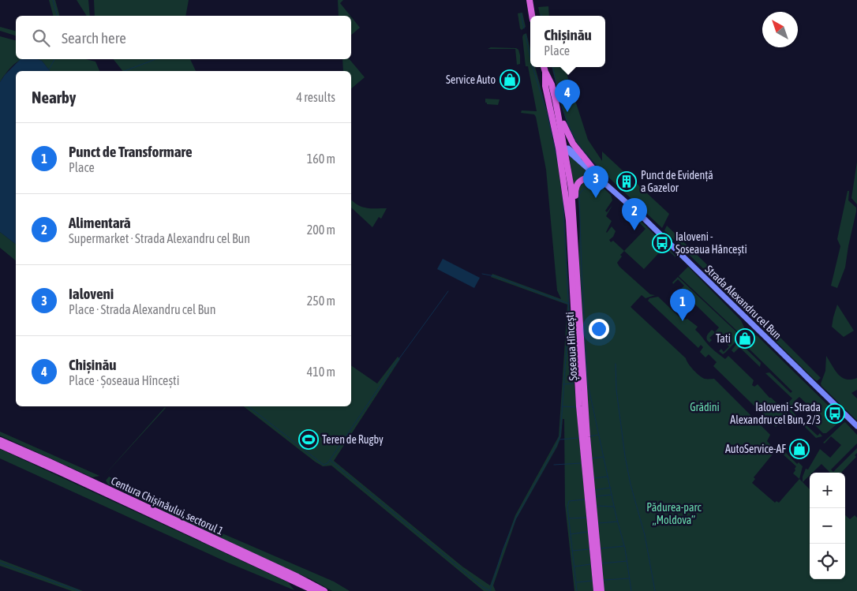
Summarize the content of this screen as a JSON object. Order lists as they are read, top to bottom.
{
  "streets": {
    "highway": ["Șoseaua Hîncești", "Centura Chișinăului, sectorul 1"],
    "main road": ["Strada Alexandru cel Bun"]
  },
  "crossings": [
    ["Strada Alexandru cel Bun", "Șoseaua Hîncești"]
  ],
  "parks": ["Grădini", "Pădurea-parc „Moldova”"],
  "places": {
    "shop": ["Service Auto", "Tati", "AutoService-AF"],
    "building": ["Punct de Evidență a Gazelor"],
    "bus stop": ["Ialoveni - Șoseaua Hâncești", "Ialoveni - Strada Alexandru cel Bun, 2/3"],
    "sports": ["Teren de Rugby"]
  },
  "north": "top left",
  "page": {
    "popup": ["Chișinău", "Place"],
    "search": "Search here",
    "heading": ["Nearby", "4 results"],
    "pins": [
      "4",
      "3",
      "2",
      "1"
    ],
    "list": [
      {
        "mark": "1",
        "name": "Punct de Transformare",
        "note": "Place",
        "value": "160 m"
      },
      {
        "mark": "2",
        "name": "Alimentară",
        "note": "Supermarket · Strada Alexandru cel Bun",
        "value": "200 m"
      },
      {
        "mark": "3",
        "name": "Ialoveni",
        "note": "Place · Strada Alexandru cel Bun",
        "value": "250 m"
      },
      {
        "mark": "4",
        "name": "Chișinău",
        "note": "Place · Șoseaua Hîncești",
        "value": "410 m"
      }
    ],
    "map_buttons": ["+", "−"]
  }
}
